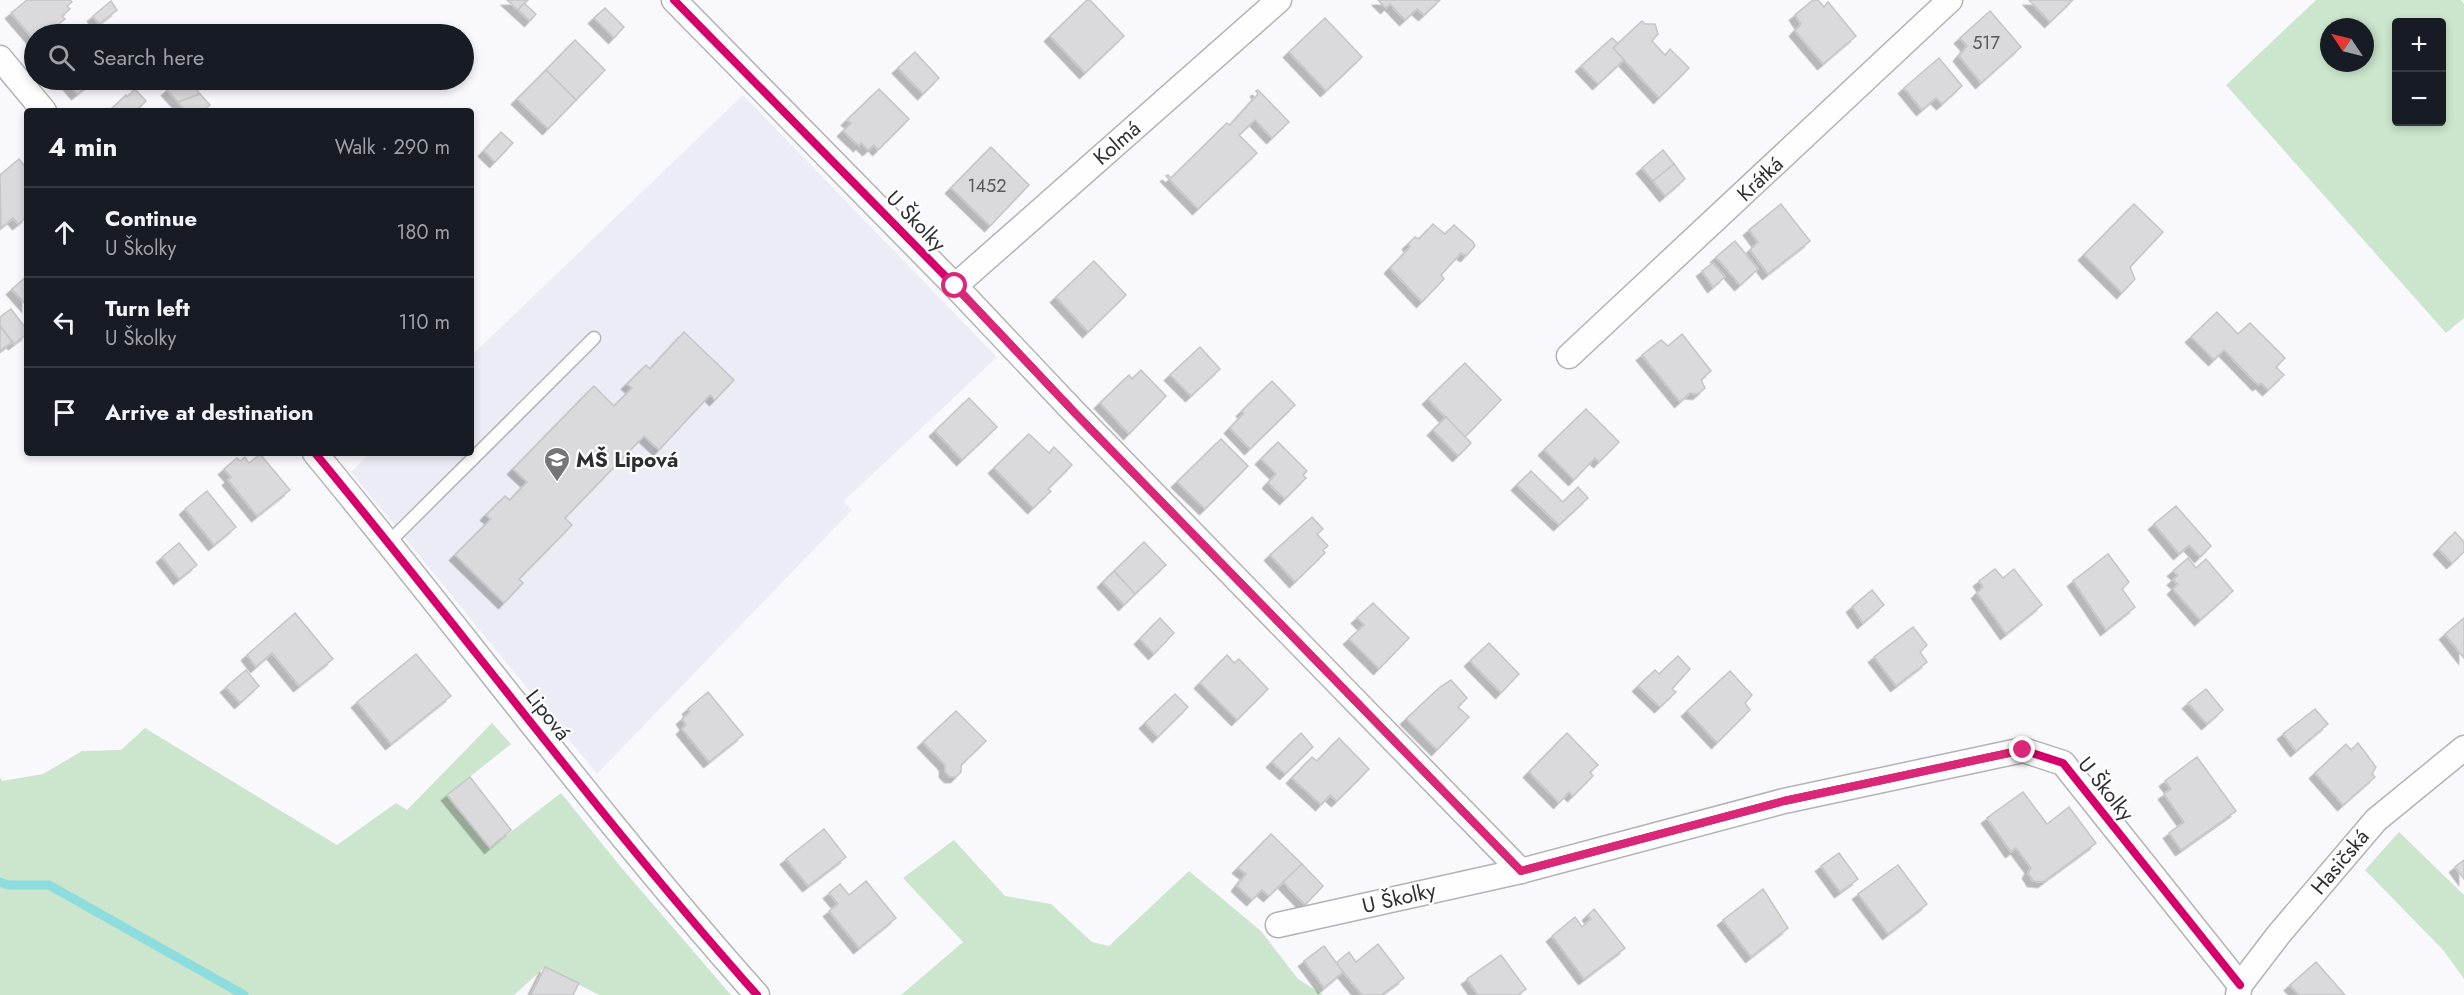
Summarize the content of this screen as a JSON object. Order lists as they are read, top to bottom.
{
  "streets": {
    "street": [
      "Kolmá",
      "Krátká",
      "U Školky",
      "Lipová",
      "Hasičská"
    ]
  },
  "crossings": [
    ["Kolmá", "U Školky"],
    ["U Školky", "Hasičská"]
  ],
  "places": {
    "school or university": ["MŠ Lipová"]
  },
  "house_numbers": ["517", "1452"],
  "north": "top left",
  "page": {
    "map_buttons": ["+", "−"],
    "search": "Search here",
    "heading": ["4 min", "Walk · 290 m"],
    "list": [
      ["Continue", "U Školky", "180 m"],
      ["Turn left", "U Školky", "110 m"],
      "Arrive at destination"
    ]
  }
}
